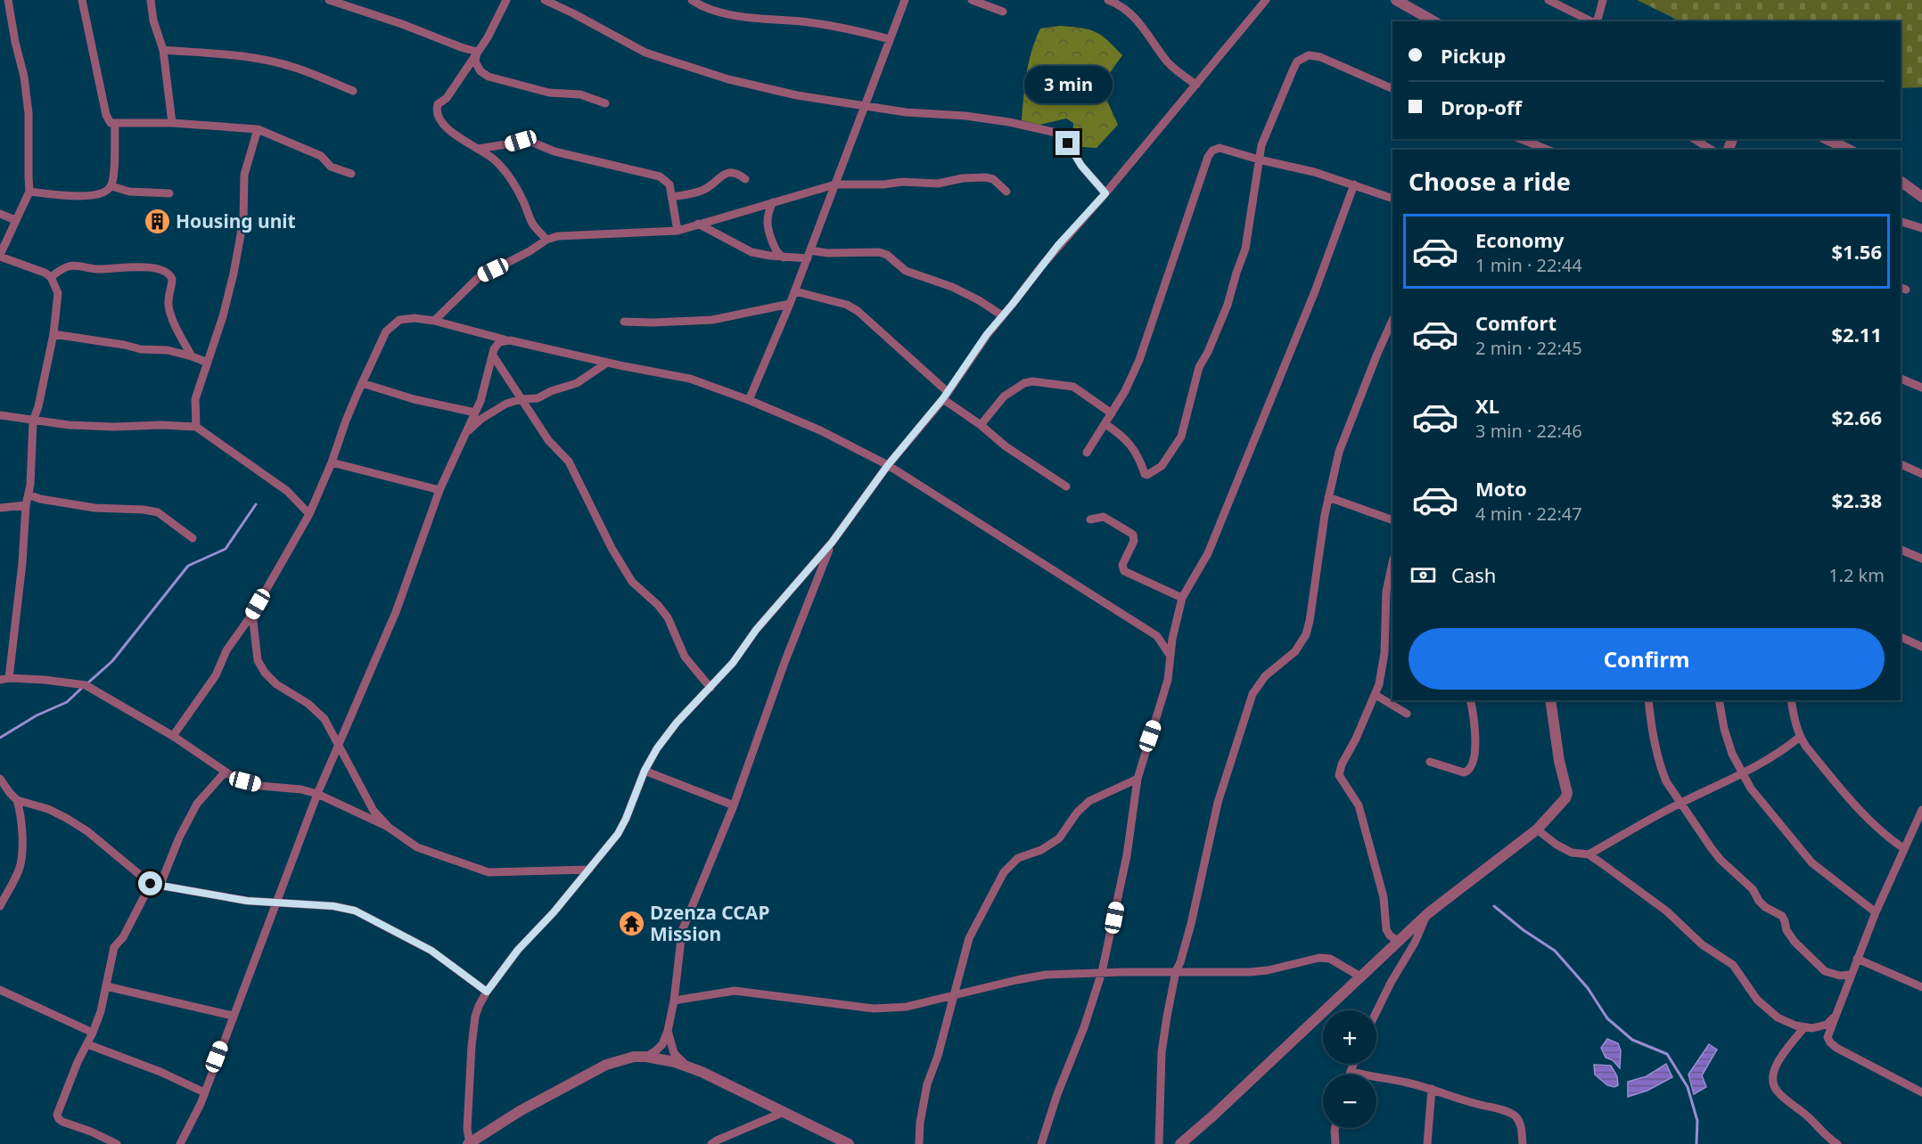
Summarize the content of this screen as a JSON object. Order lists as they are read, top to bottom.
{
  "places": {
    "building": ["Housing unit"],
    "temple": ["Dzenza CCAP Mission"]
  },
  "page": {
    "banner": ["Pickup", "Drop-off"],
    "bubble": "3 min",
    "heading": "Choose a ride",
    "list": [
      {
        "name": "Economy",
        "note": "1 min · 22:44",
        "value": "$1.56"
      },
      {
        "name": "Comfort",
        "note": "2 min · 22:45",
        "value": "$2.11"
      },
      {
        "name": "XL",
        "note": "3 min · 22:46",
        "value": "$2.66"
      },
      {
        "name": "Moto",
        "note": "4 min · 22:47",
        "value": "$2.38"
      }
    ],
    "pay": ["Cash", "1.2 km"],
    "buttons": "Confirm",
    "map_buttons": ["+", "−"]
  }
}
